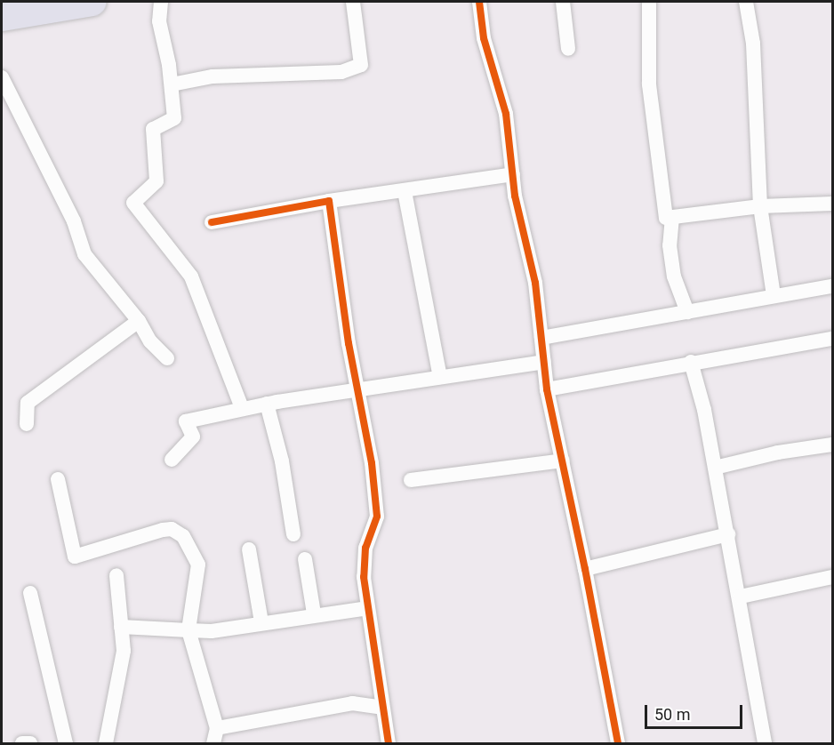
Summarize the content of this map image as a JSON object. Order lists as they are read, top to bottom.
{
  "scale_bar": "50 m"
}
